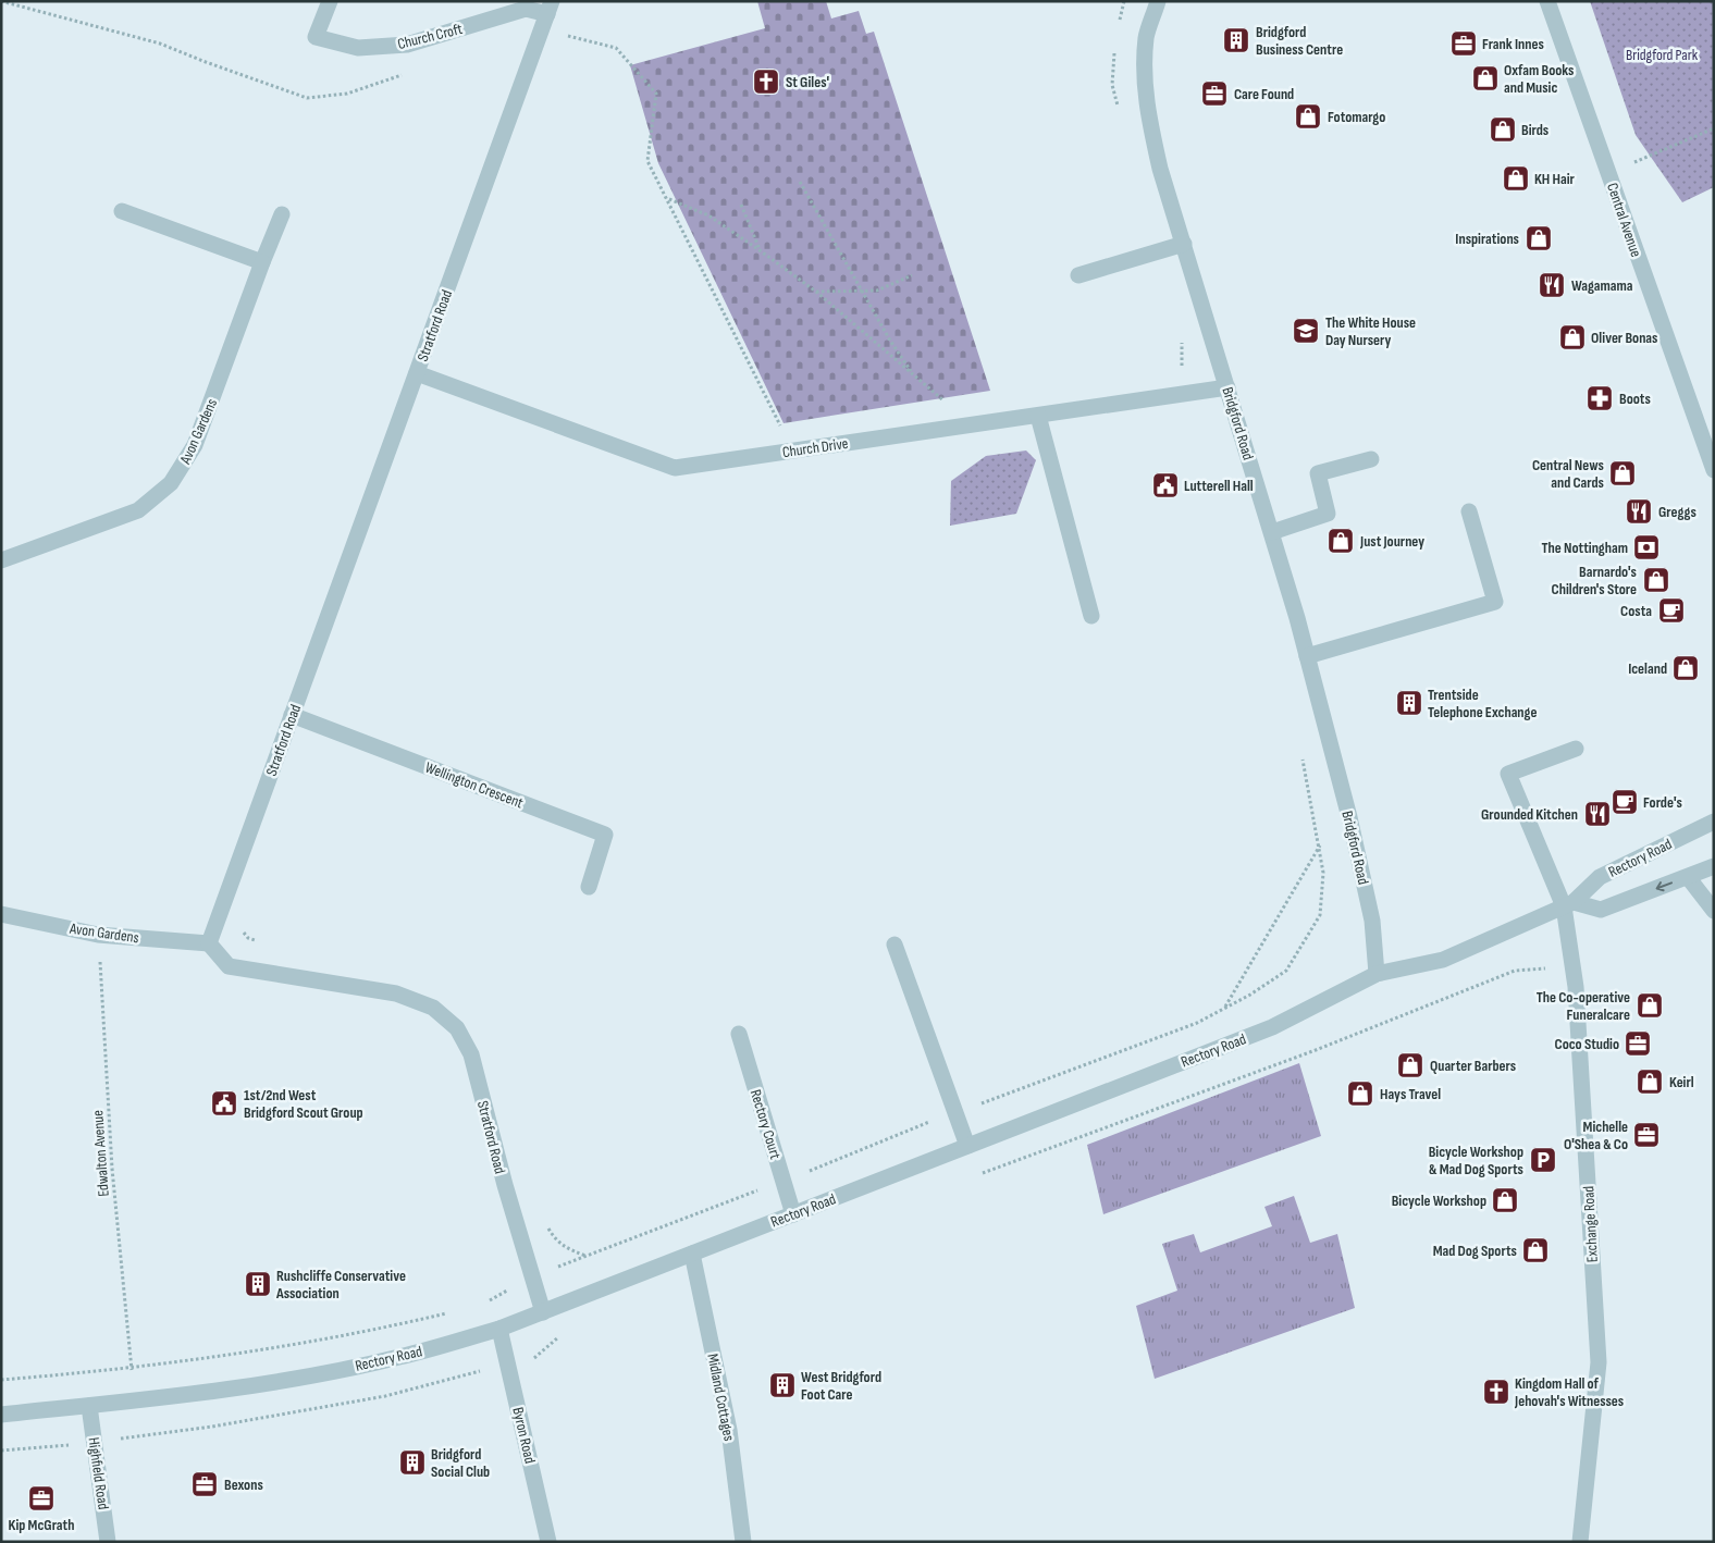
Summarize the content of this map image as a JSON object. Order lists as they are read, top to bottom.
{
  "streets": {
    "street": [
      "Church Croft",
      "Central Avenue",
      "Stratford Road",
      "Bridgford Road",
      "Avon Gardens",
      "Church Drive",
      "Wellington Crescent",
      "Rectory Road",
      "Rectory Court",
      "Exchange Road",
      "Midland Cottages",
      "Byron Road",
      "Highfield Road"
    ],
    "path": ["Edwalton Avenue"]
  },
  "crossings": [
    ["Church Croft", "Stratford Road"],
    ["Stratford Road", "Avon Gardens"],
    ["Stratford Road", "Church Drive"],
    ["Stratford Road", "Wellington Crescent"],
    ["Stratford Road", "Rectory Road"],
    ["Bridgford Road", "Church Drive"],
    ["Bridgford Road", "Rectory Road"],
    ["Avon Gardens", "Edwalton Avenue"],
    ["Rectory Road", "Rectory Court"],
    ["Rectory Road", "Exchange Road"],
    ["Rectory Road", "Midland Cottages"],
    ["Rectory Road", "Byron Road"],
    ["Rectory Road", "Highfield Road"]
  ],
  "parks": ["Bridgford Park"],
  "places": {
    "building": [
      "Bridgford Business Centre",
      "Trentside Telephone Exchange",
      "Rushcliffe Conservative Association",
      "West Bridgford Foot Care",
      "Bridgford Social Club"
    ],
    "office": [
      "Frank Innes",
      "Care Found",
      "Coco Studio",
      "Michelle O'Shea & Co",
      "Bexons",
      "Kip McGrath"
    ],
    "shop": [
      "Oxfam Books and Music",
      "Fotomargo",
      "Birds",
      "KH Hair",
      "Inspirations",
      "Oliver Bonas",
      "Central News and Cards",
      "Just Journey",
      "Barnardo's Children's Store",
      "Iceland",
      "The Co-operative Funeralcare",
      "Quarter Barbers",
      "Keirl",
      "Hays Travel",
      "Bicycle Workshop",
      "Mad Dog Sports"
    ],
    "church": ["St Giles'", "Kingdom Hall of Jehovah's Witnesses"],
    "restaurant": ["Wagamama", "Greggs", "Grounded Kitchen"],
    "school or university": ["The White House Day Nursery"],
    "pharmacy": ["Boots"],
    "public building": ["Lutterell Hall", "1st/2nd West Bridgford Scout Group"],
    "bank": ["The Nottingham"],
    "cafe": ["Costa", "Forde's"],
    "parking": ["Bicycle Workshop & Mad Dog Sports"]
  }
}
